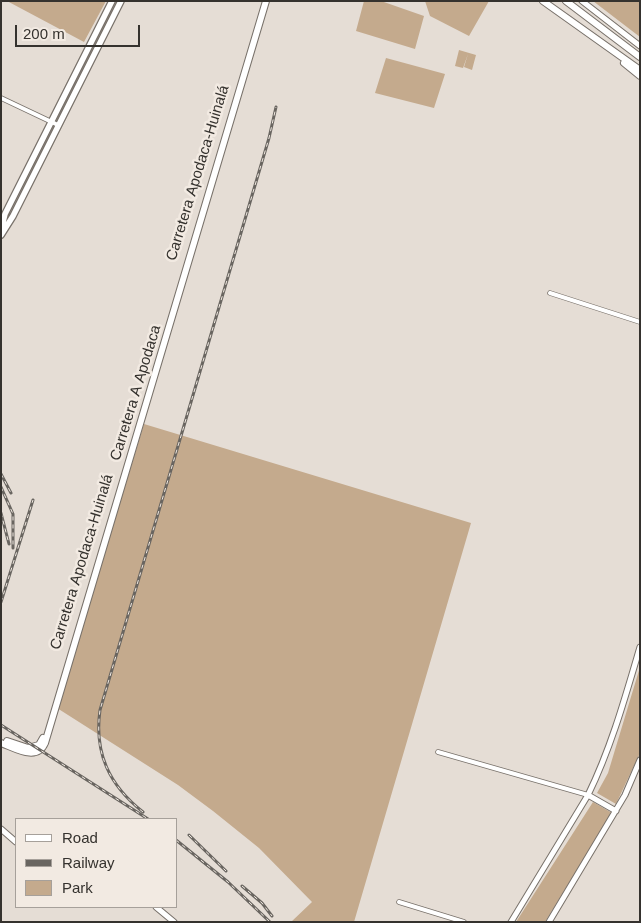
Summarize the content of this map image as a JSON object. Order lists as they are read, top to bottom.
{
  "streets": {
    "main road": ["Carretera Apodaca-Huinalá", "Carretera A Apodaca"]
  },
  "crossings": [
    ["Carretera Apodaca-Huinalá", "Carretera A Apodaca"]
  ],
  "legend": ["Road", "Railway", "Park"],
  "scale_bar": "200 m"
}
